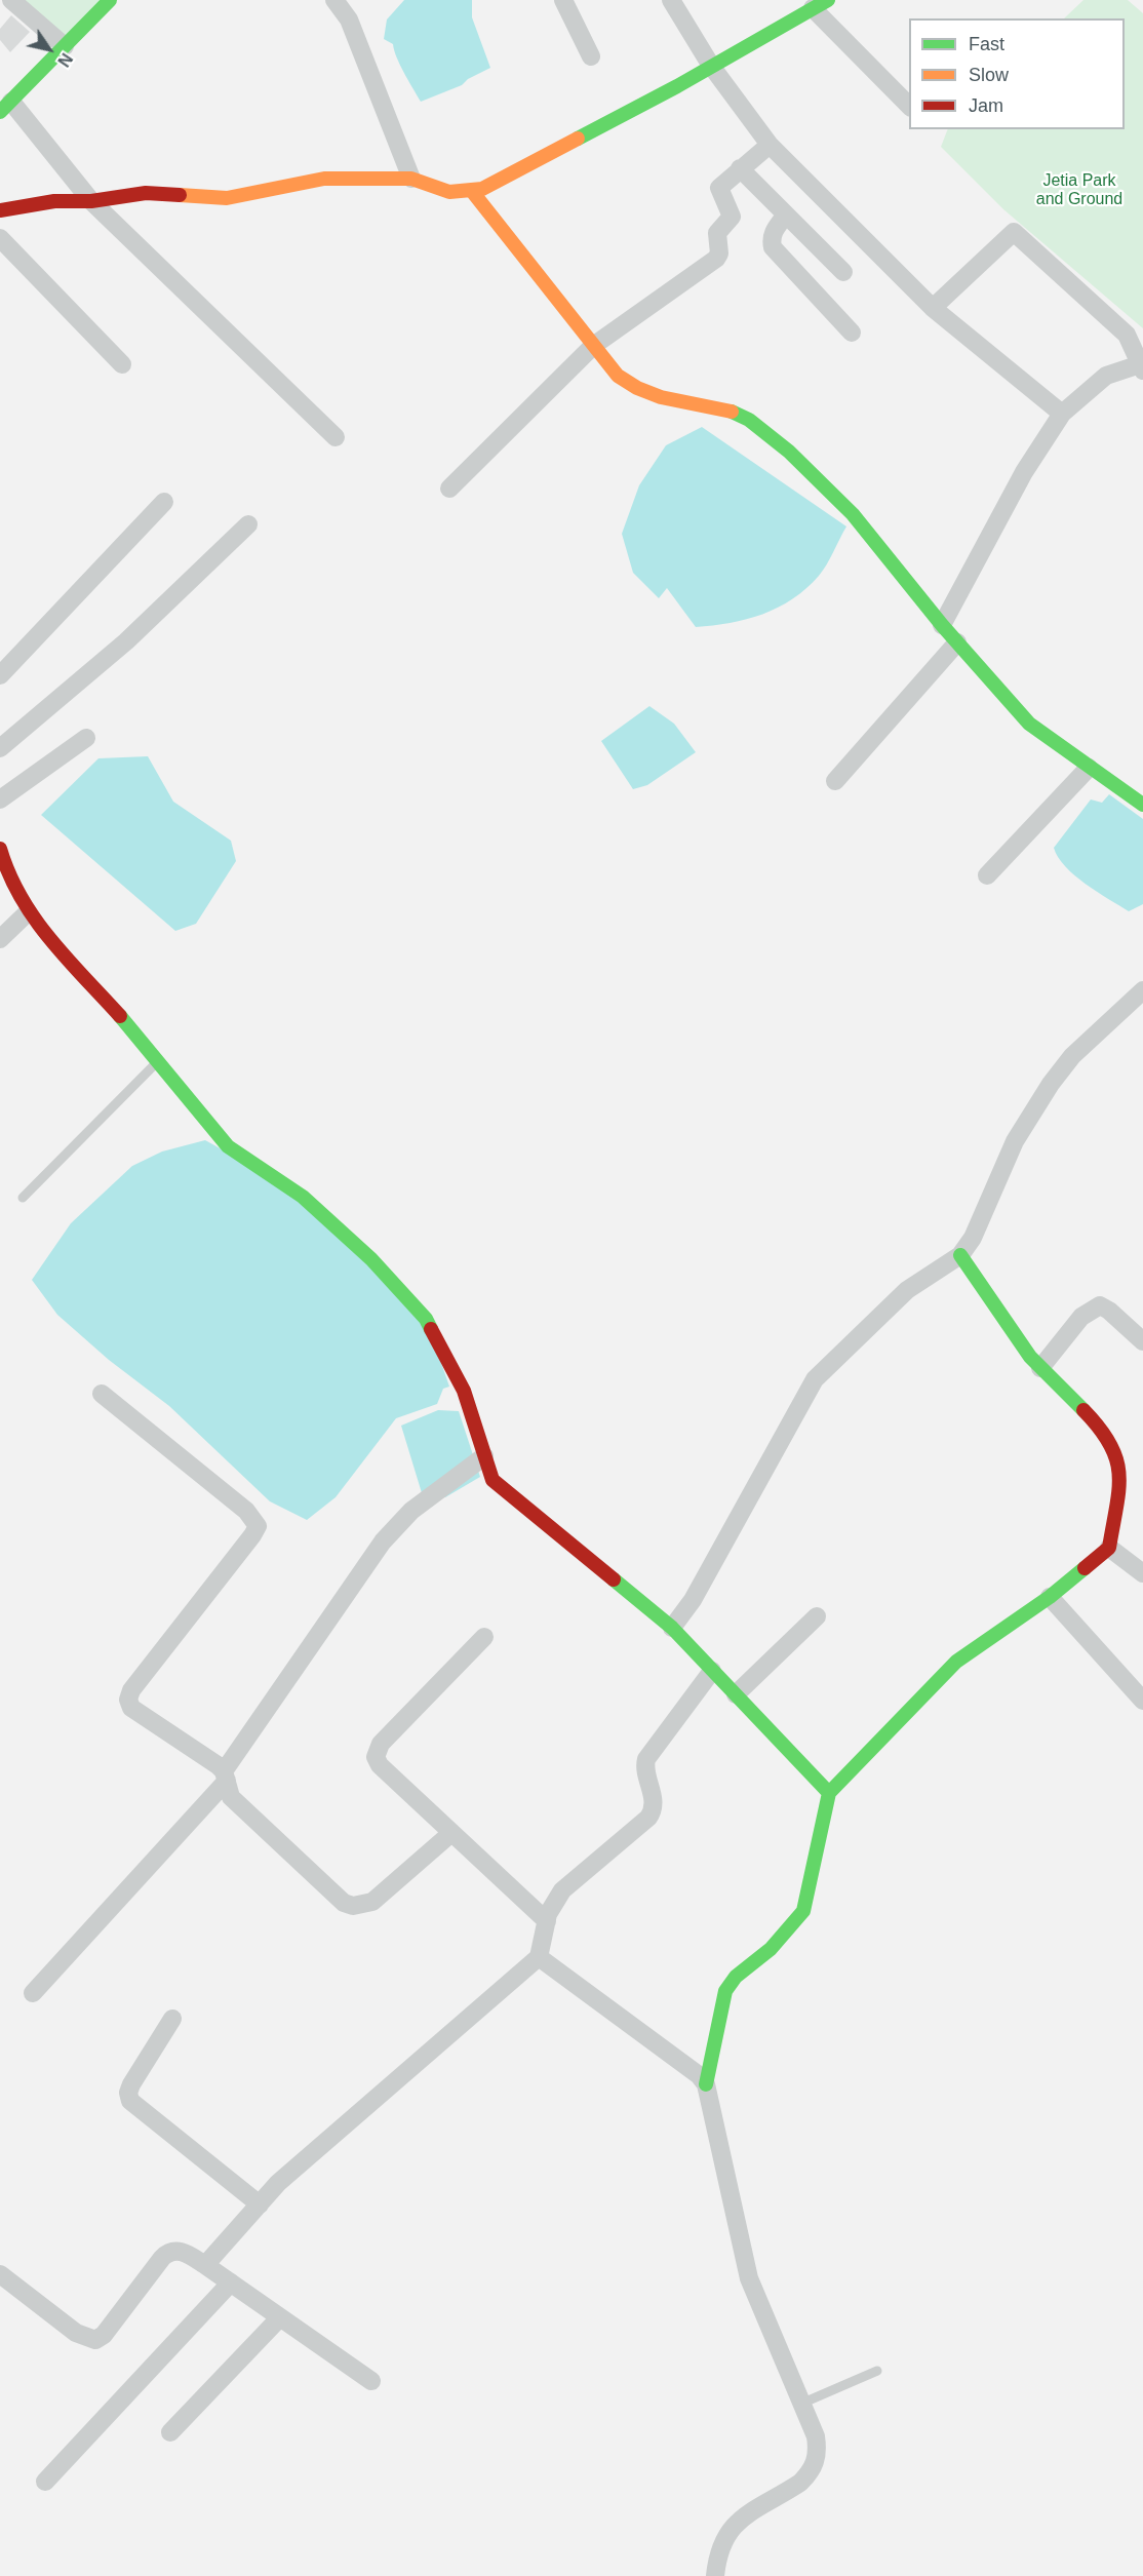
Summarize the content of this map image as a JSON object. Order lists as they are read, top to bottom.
{
  "parks": ["Jetia Park and Ground"],
  "legend": ["Fast", "Slow", "Jam"],
  "north": "bottom right"
}
